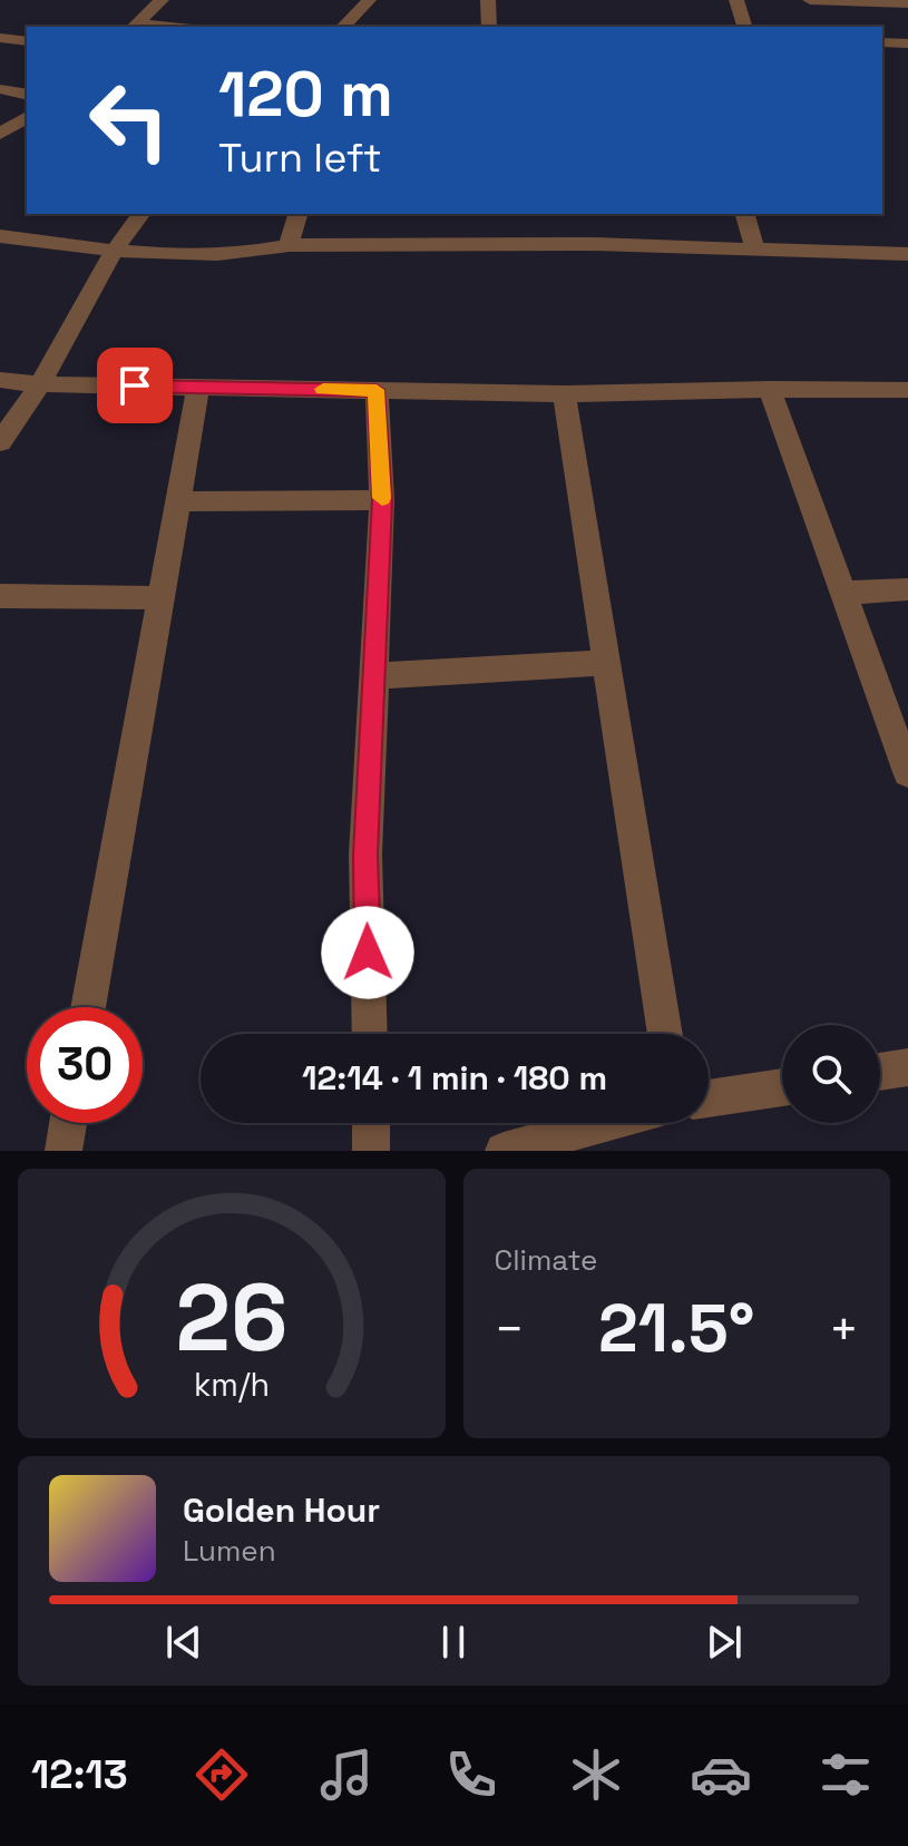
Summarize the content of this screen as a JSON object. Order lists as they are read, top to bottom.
{
  "page": {
    "turn": ["120 m", "Turn left"],
    "limit": "30",
    "trip": "12:14 · 1 min · 180 m",
    "tile": "Climate",
    "heat": ["−", "21.5°", "+"],
    "song": ["Golden Hour", "Lumen"],
    "tabs": "12:13",
    "gauge": ["26", "km/h"]
  }
}
